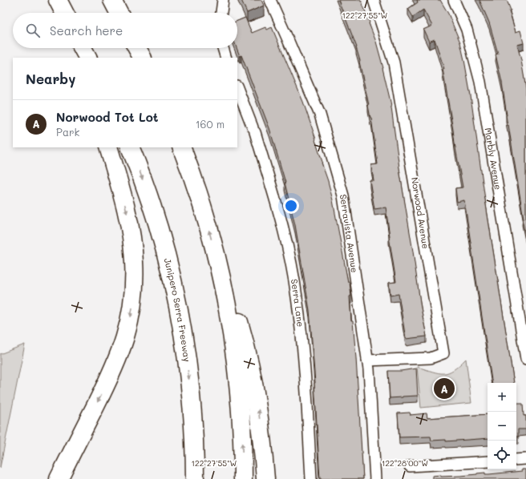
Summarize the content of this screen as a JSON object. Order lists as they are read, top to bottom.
{
  "streets": {
    "highway": ["Junipero Serra Freeway"],
    "street": [
      "Marbly Avenue",
      "Norwood Avenue",
      "Serravista Avenue",
      "Serra Lane"
    ]
  },
  "crossings": [
    ["Norwood Avenue", "Serravista Avenue"]
  ],
  "page": {
    "search": "Search here",
    "heading": "Nearby",
    "list": [
      {
        "mark": "A",
        "name": "Norwood Tot Lot",
        "note": "Park",
        "value": "160 m"
      }
    ],
    "pins": "A",
    "map_buttons": ["+", "−"]
  },
  "coordinates": ["122°27'55\"W", "122°28'00\"W"]
}
